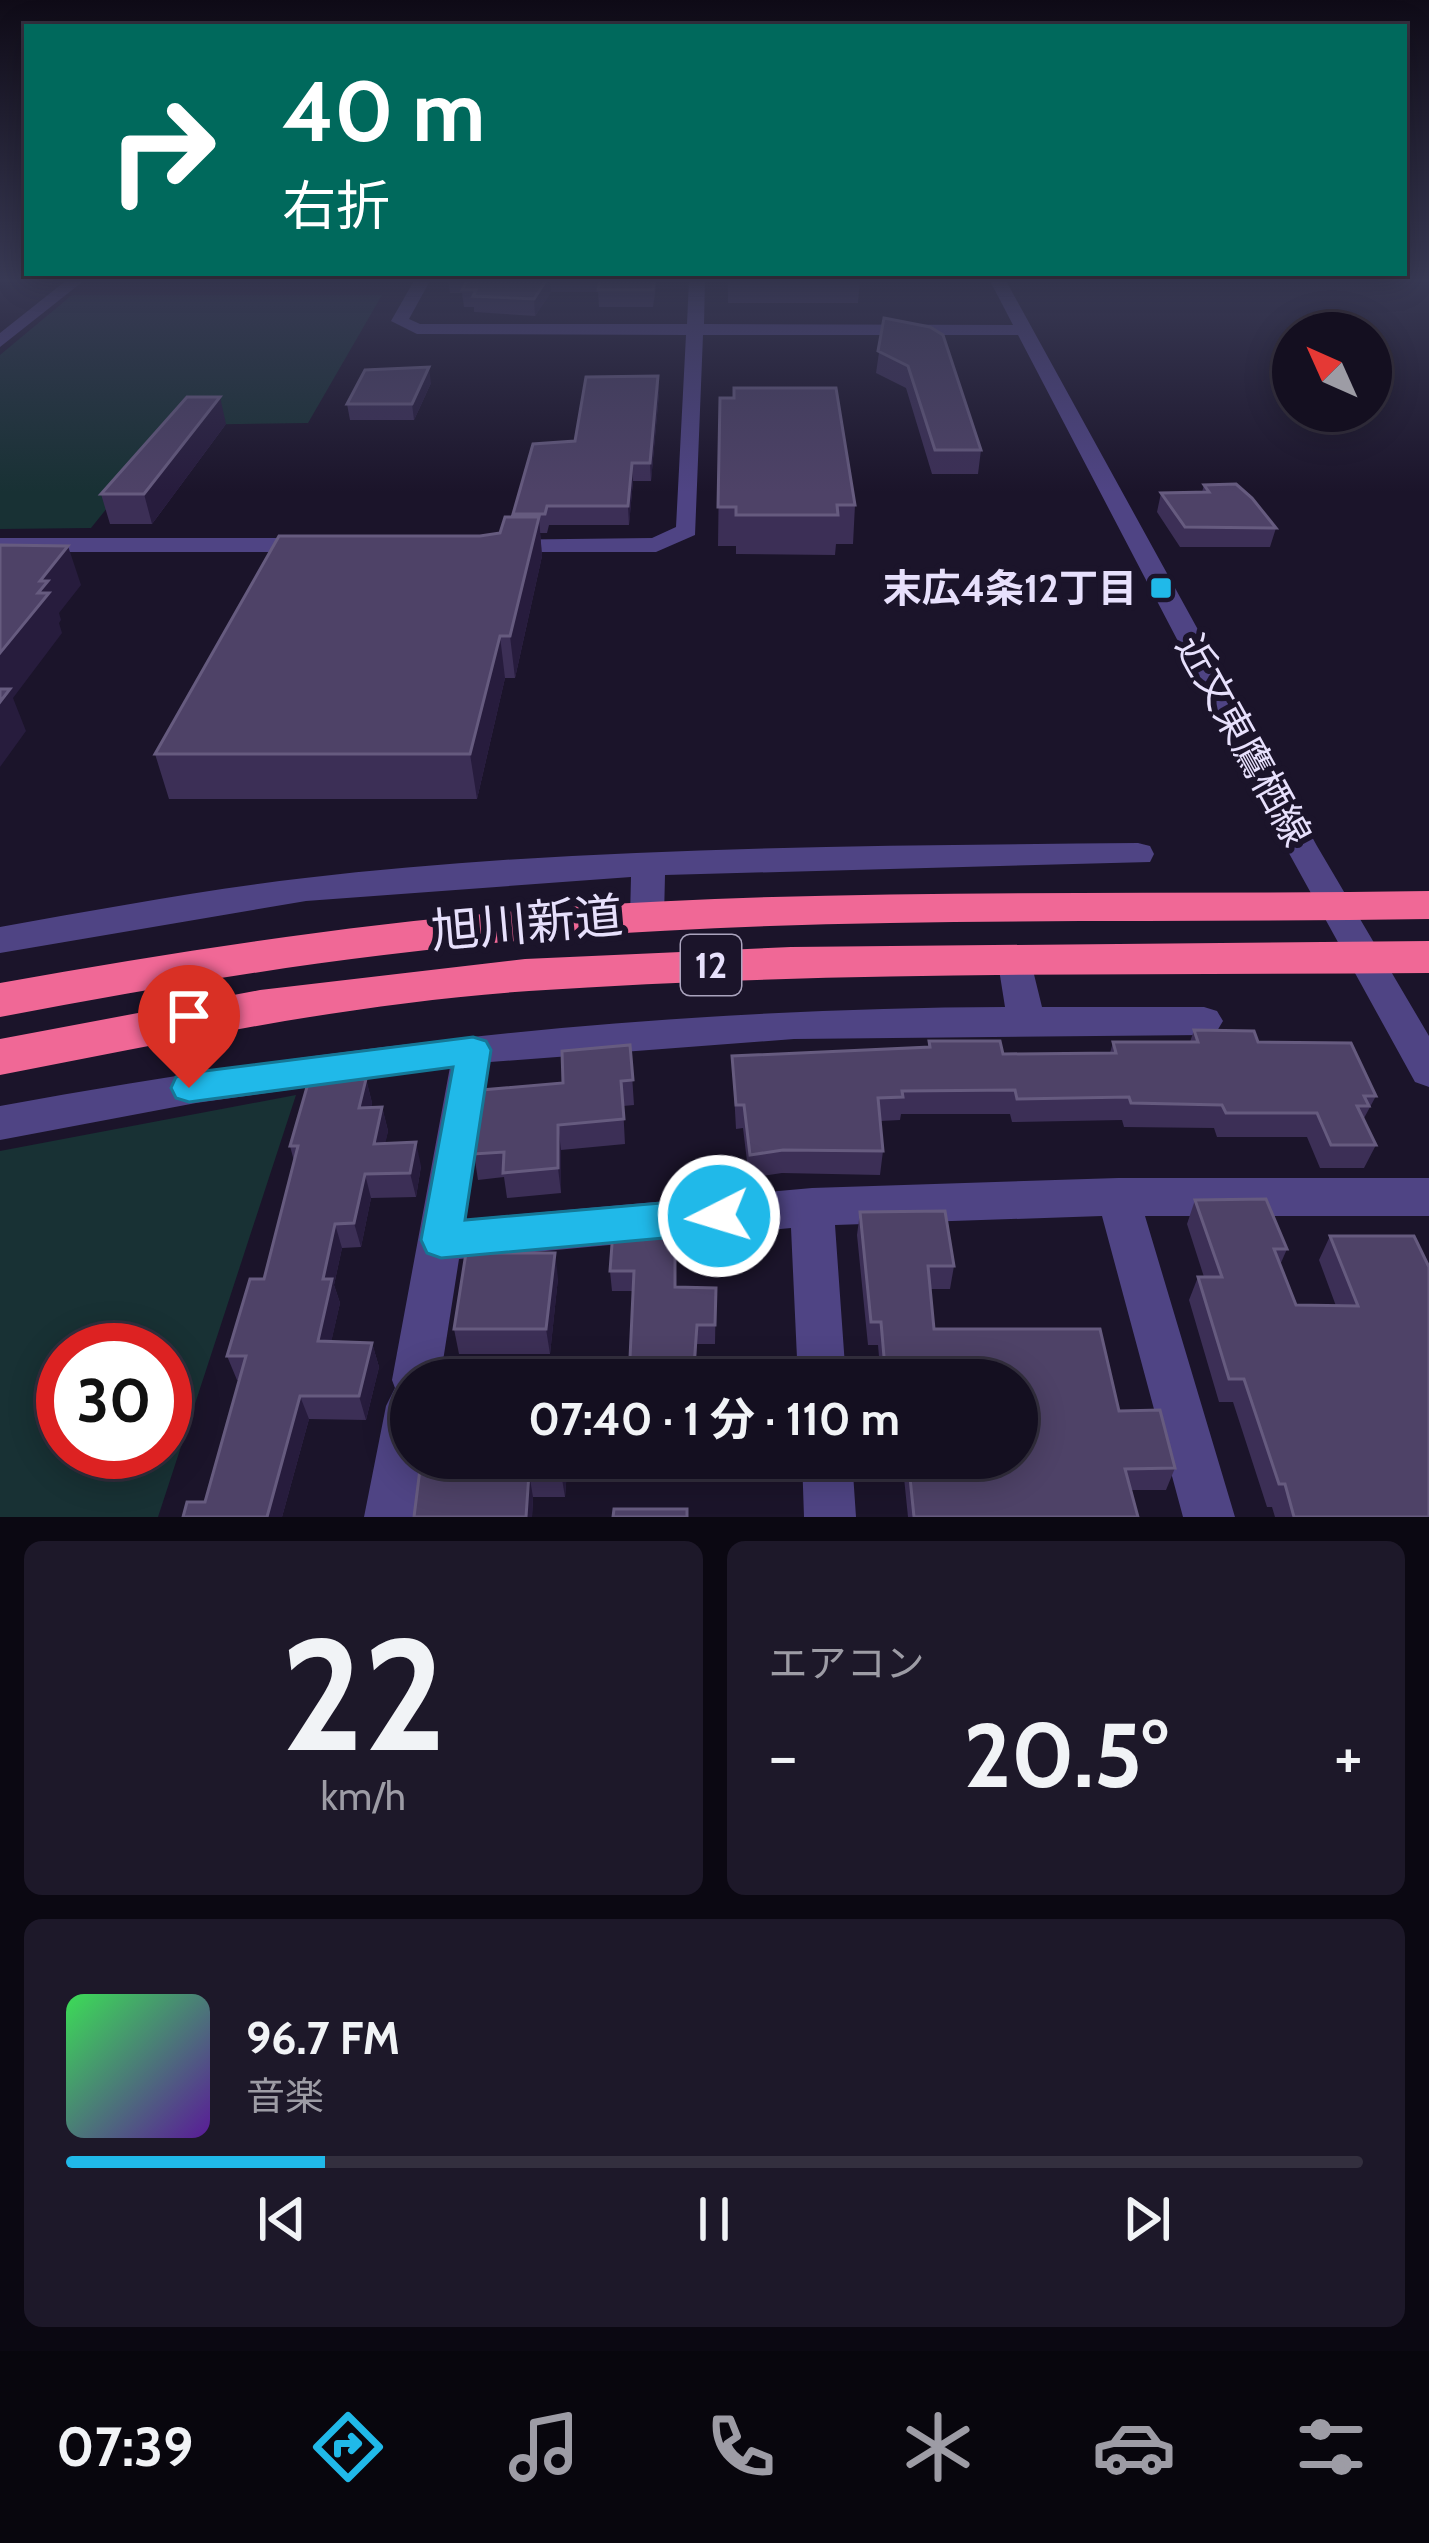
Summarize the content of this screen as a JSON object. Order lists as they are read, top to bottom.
{
  "streets": {
    "highway": ["旭川新道", "12"],
    "street": ["近文東鷹栖線"]
  },
  "crossings": [
    ["近文東鷹栖線", "旭川新道"]
  ],
  "places": {
    "transit": ["末広4条12丁目"]
  },
  "north": "top left",
  "page": {
    "turn": ["40 m", "右折"],
    "limit": "30",
    "trip": "07:40 · 1 分 · 110 m",
    "tile": [
      ["22", "km/h"],
      "エアコン"
    ],
    "heat": ["−", "20.5°", "+"],
    "song": ["96.7 FM", "音楽"],
    "tabs": "07:39"
  }
}
